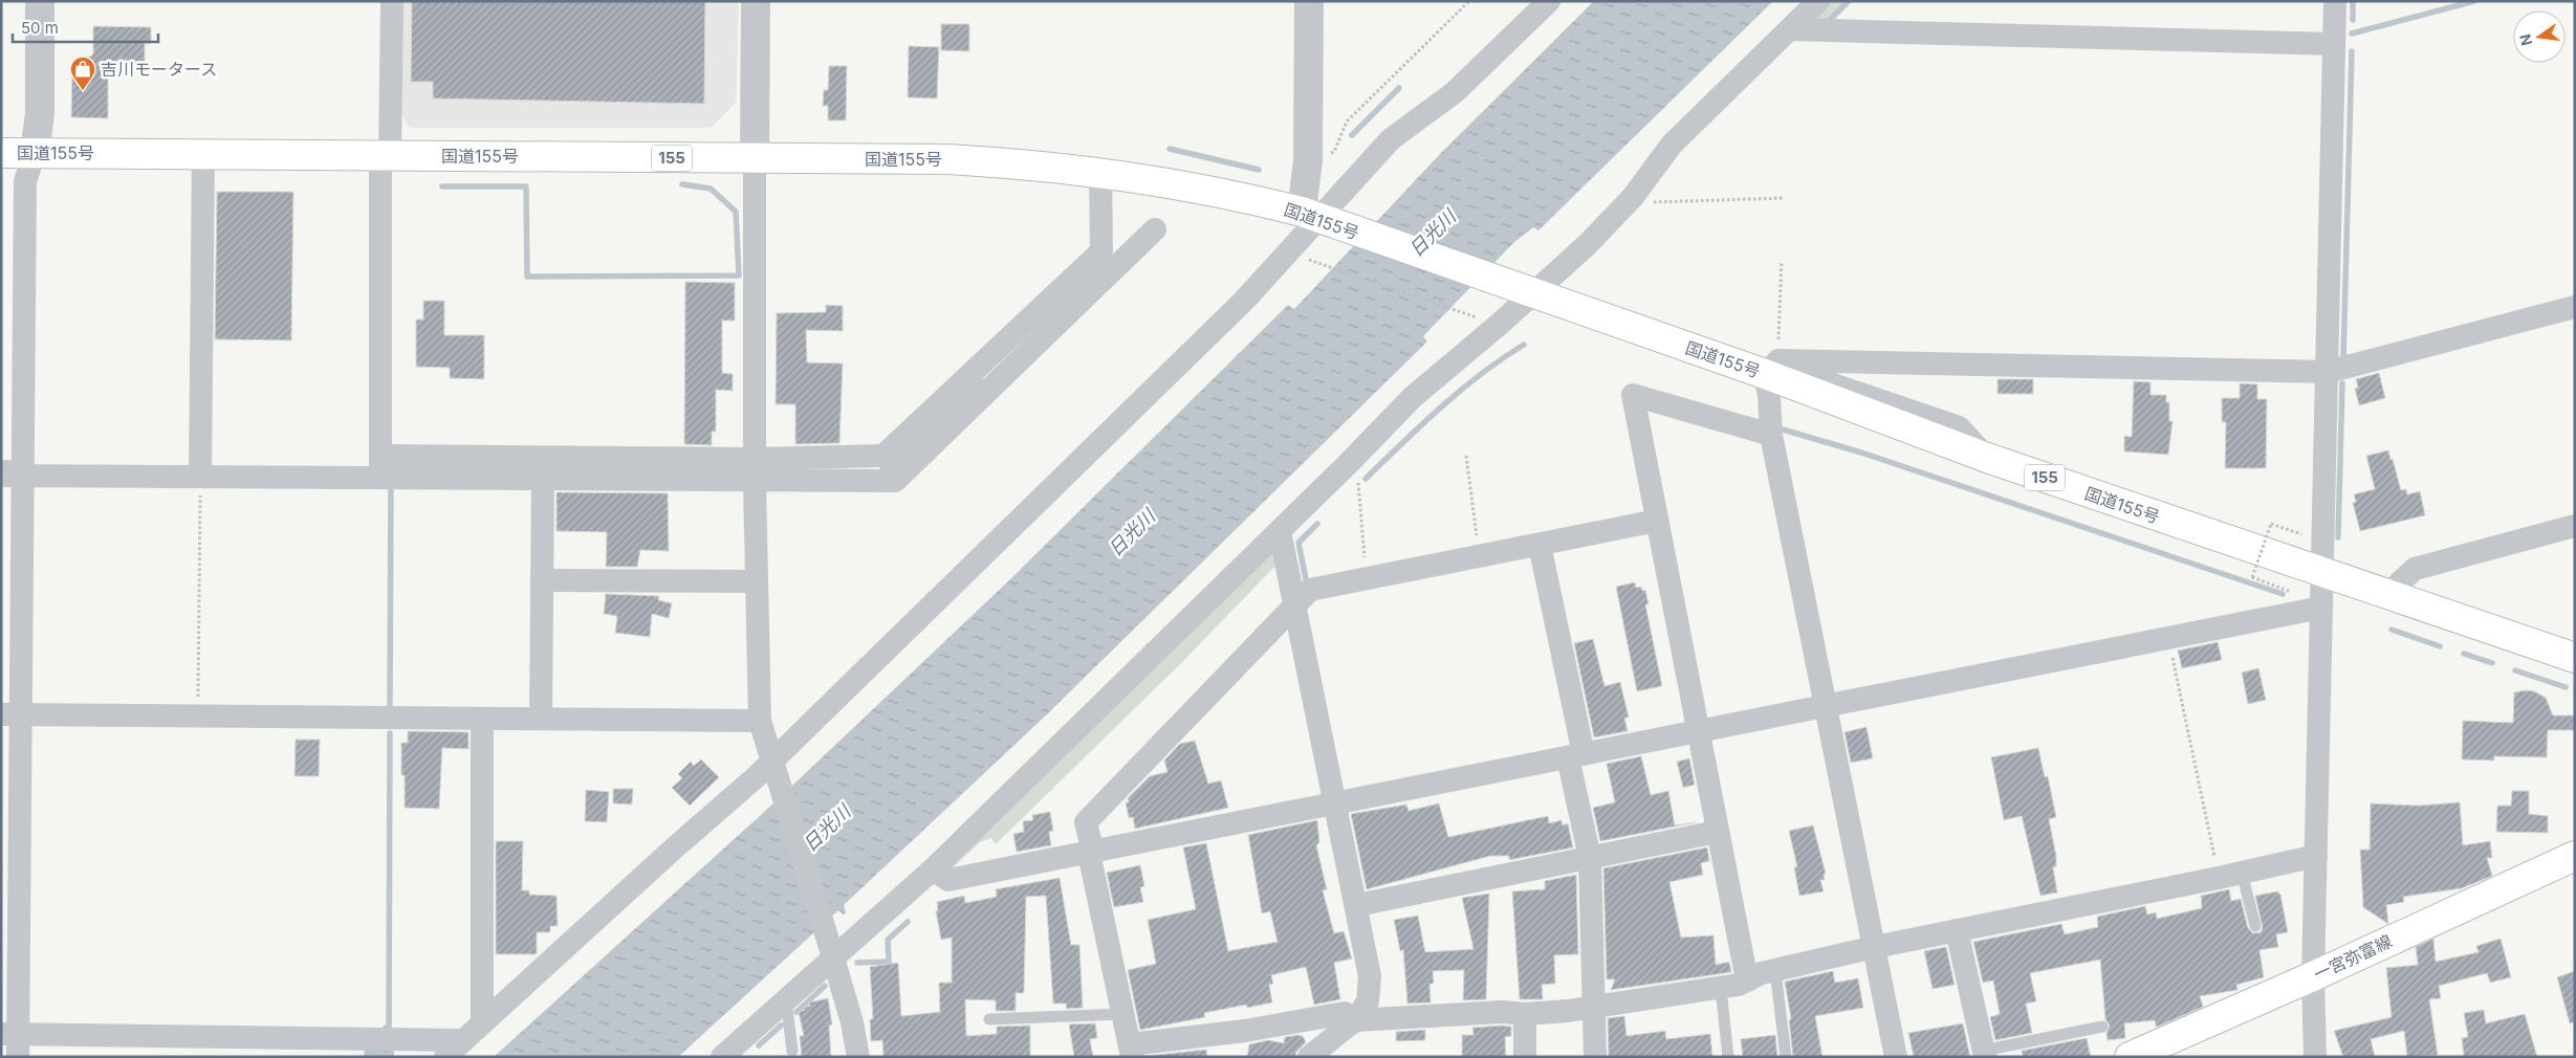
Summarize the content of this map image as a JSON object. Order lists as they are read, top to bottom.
{
  "streets": {
    "main road": ["国道155号", "155", "一宮弥富線"]
  },
  "water": ["日光川"],
  "places": {
    "shop": ["吉川モータース"]
  },
  "scale_bar": "50 m",
  "north": "left"
}
